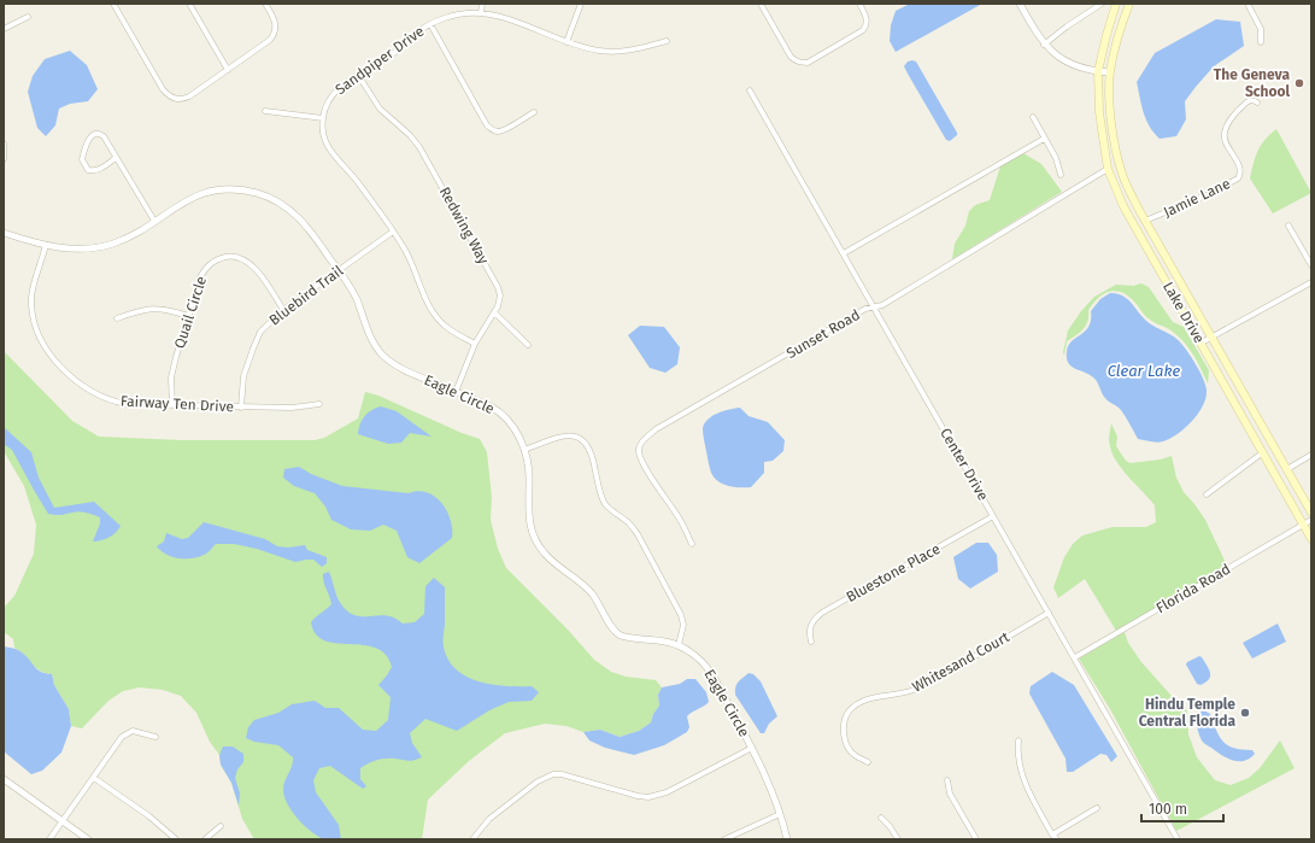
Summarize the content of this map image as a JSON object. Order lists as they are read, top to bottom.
{
  "streets": {
    "main road": ["Lake Drive"],
    "street": [
      "Sandpiper Drive",
      "Jamie Lane",
      "Redwing Way",
      "Bluebird Trail",
      "Quail Circle",
      "Sunset Road",
      "Eagle Circle",
      "Fairway Ten Drive",
      "Center Drive",
      "Bluestone Place",
      "Florida Road",
      "Whitesand Court"
    ]
  },
  "crossings": [
    ["Sandpiper Drive", "Redwing Way"],
    ["Jamie Lane", "Lake Drive"],
    ["Redwing Way", "Eagle Circle"],
    ["Bluebird Trail", "Quail Circle"],
    ["Bluebird Trail", "Eagle Circle"],
    ["Bluebird Trail", "Fairway Ten Drive"],
    ["Quail Circle", "Fairway Ten Drive"],
    ["Lake Drive", "Sunset Road"],
    ["Lake Drive", "Florida Road"],
    ["Sunset Road", "Center Drive"],
    ["Eagle Circle", "Fairway Ten Drive"],
    ["Center Drive", "Bluestone Place"],
    ["Center Drive", "Florida Road"],
    ["Center Drive", "Whitesand Court"]
  ],
  "water": ["Clear Lake"],
  "places": ["The Geneva School", "Hindu Temple Central Florida"],
  "scale_bar": "100 m"
}
